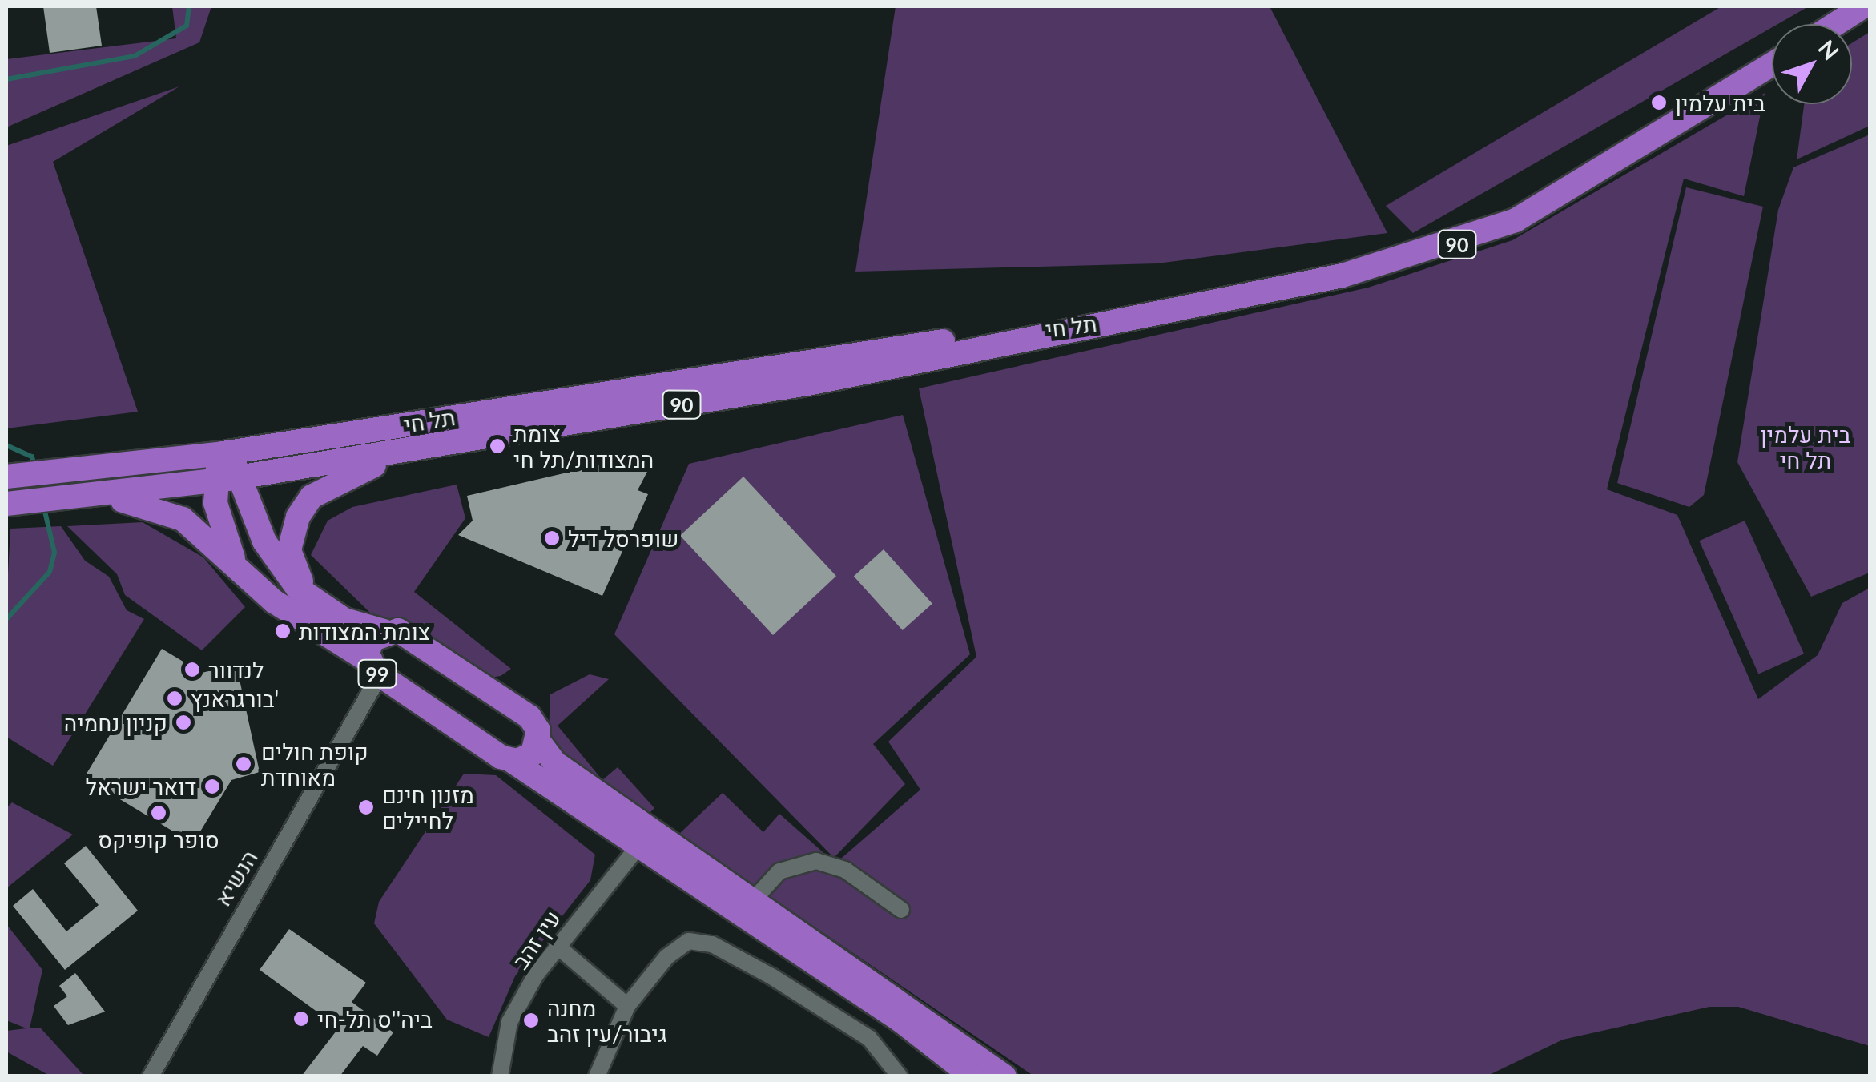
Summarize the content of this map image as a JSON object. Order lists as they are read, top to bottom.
{
  "streets": {
    "highway": ["90", "תל חי", "99"],
    "street": ["הנשיא", "עין זהב"]
  },
  "crossings": [
    ["90", "תל חי"],
    ["תל חי", "99"],
    ["99", "הנשיא"],
    ["99", "עין זהב"]
  ],
  "parks": ["בית עלמין תל חי"],
  "places": [
    "בית עלמין",
    "צומת המצודות/תל חי",
    "שופרסל דיל",
    "צומת המצודות",
    "לנדוור",
    "בורגראנץ'",
    "קניון נחמיה",
    "קופת חולים מאוחדת",
    "דואר ישראל",
    "מזנון חינם לחיילים",
    "סופר קופיקס",
    "ביה''ס תל-חי",
    "מחנה גיבור/עין זהב"
  ],
  "north": "top right"
}
